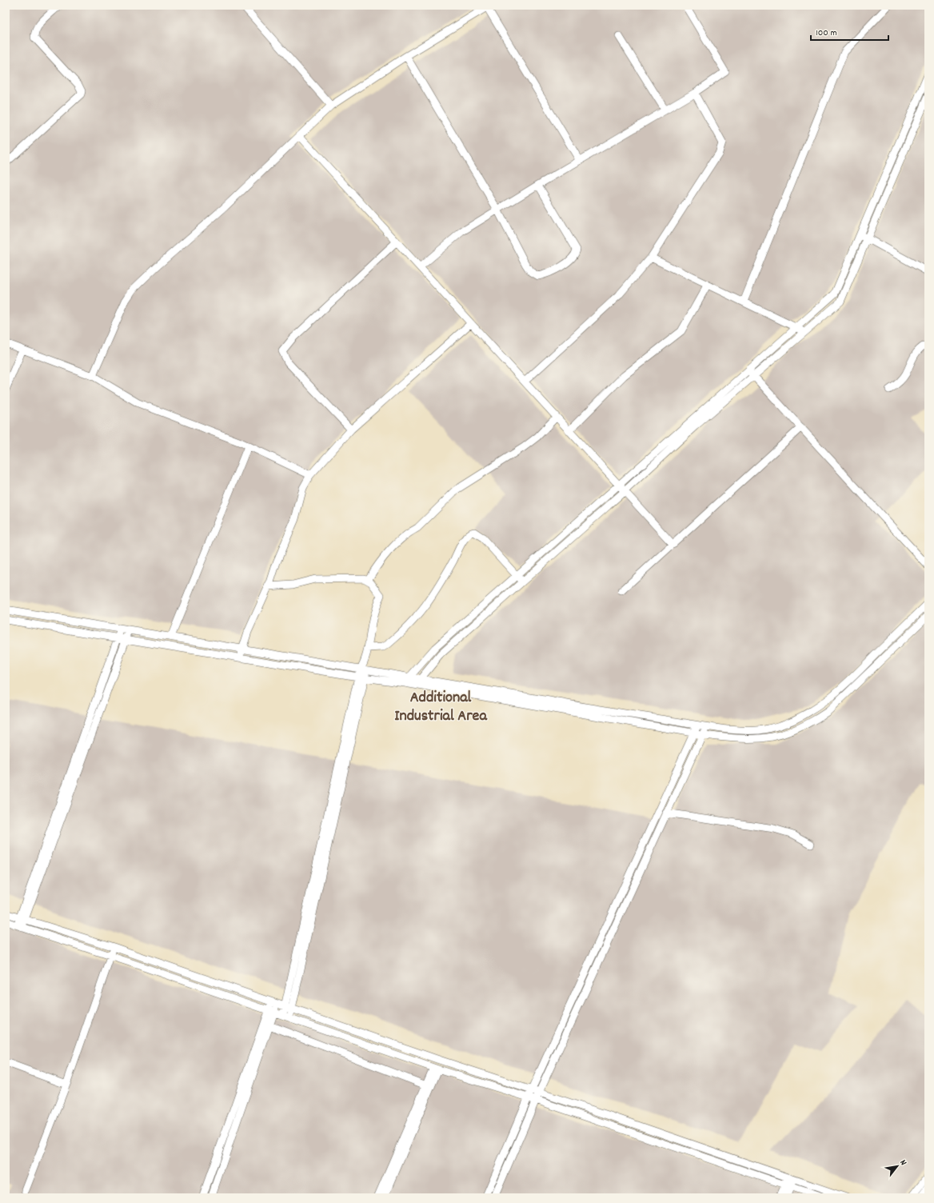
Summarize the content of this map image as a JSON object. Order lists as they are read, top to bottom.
{
  "districts": ["Additional Industrial Area"],
  "scale_bar": "100 m",
  "north": "top right"
}
